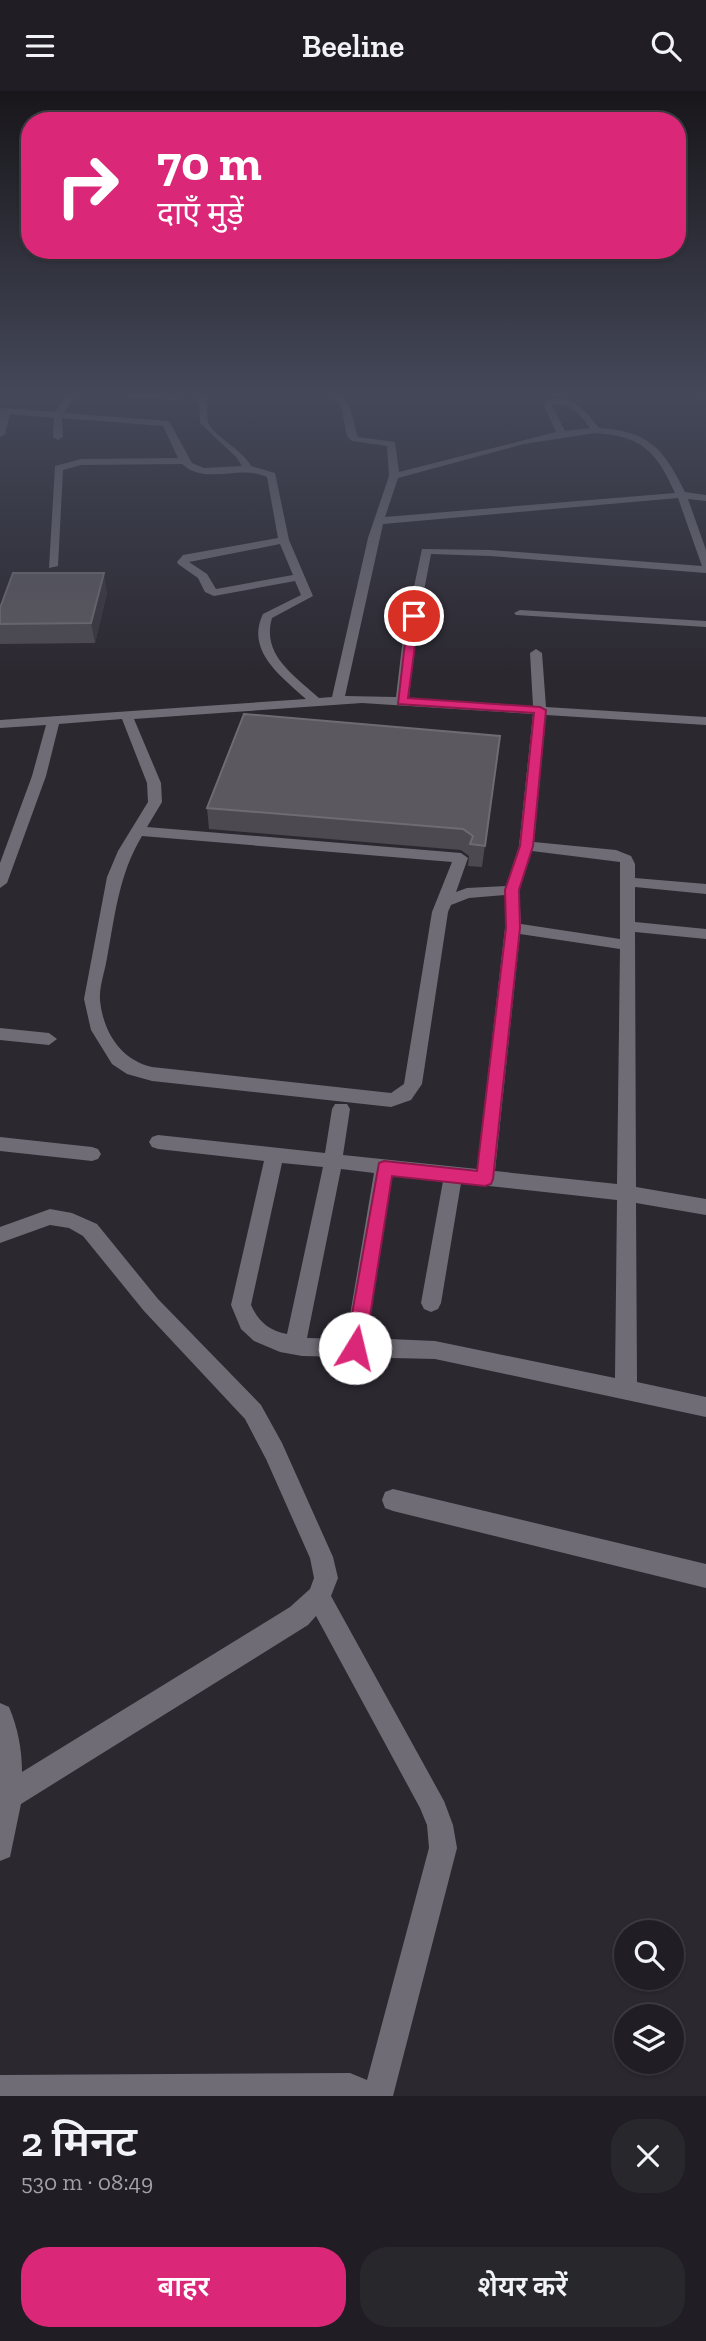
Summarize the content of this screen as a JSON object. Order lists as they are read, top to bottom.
{
  "page": {
    "header": "Beeline",
    "turn": ["70 m", "दाएँ मुड़ें"],
    "heading": ["2 मिनट", "530 m · 08:49"],
    "buttons": ["बाहर", "शेयर करें"]
  }
}
